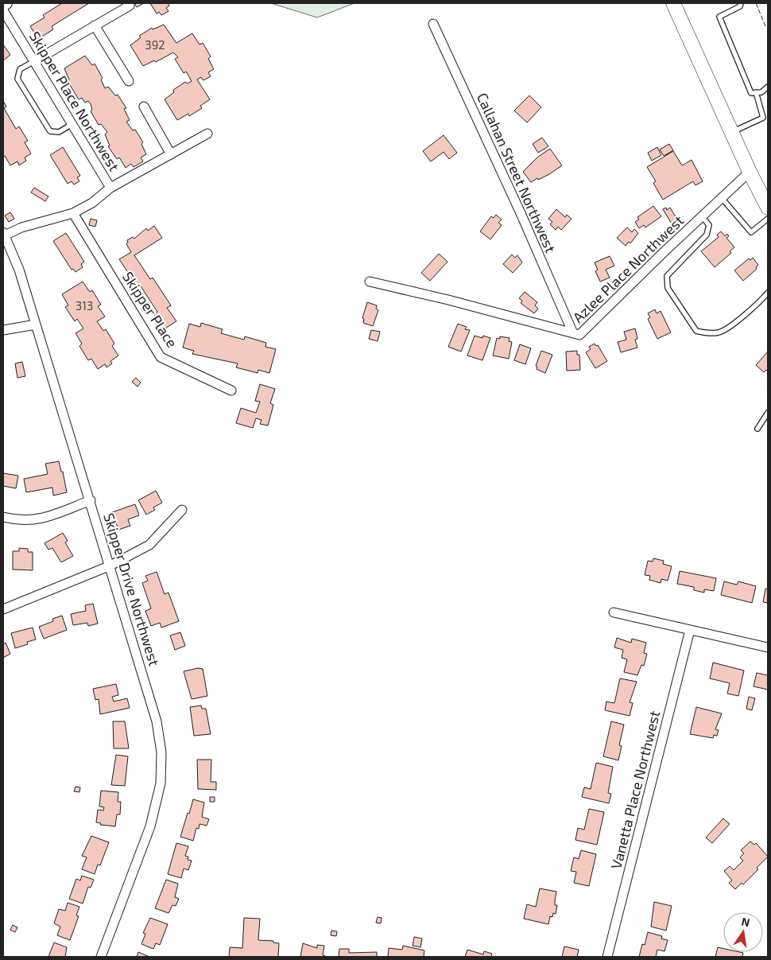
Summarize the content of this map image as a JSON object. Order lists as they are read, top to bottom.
{
  "streets": {
    "street": [
      "Skipper Place Northwest",
      "Callahan Street Northwest",
      "Azlee Place Northwest",
      "Skipper Place",
      "Skipper Drive Northwest",
      "Vanetta Place Northwest"
    ]
  },
  "crossings": [
    ["Skipper Place Northwest", "Skipper Place"],
    ["Skipper Place Northwest", "Skipper Drive Northwest"],
    ["Callahan Street Northwest", "Azlee Place Northwest"]
  ],
  "house_numbers": ["392", "313"],
  "north": "top"
}
